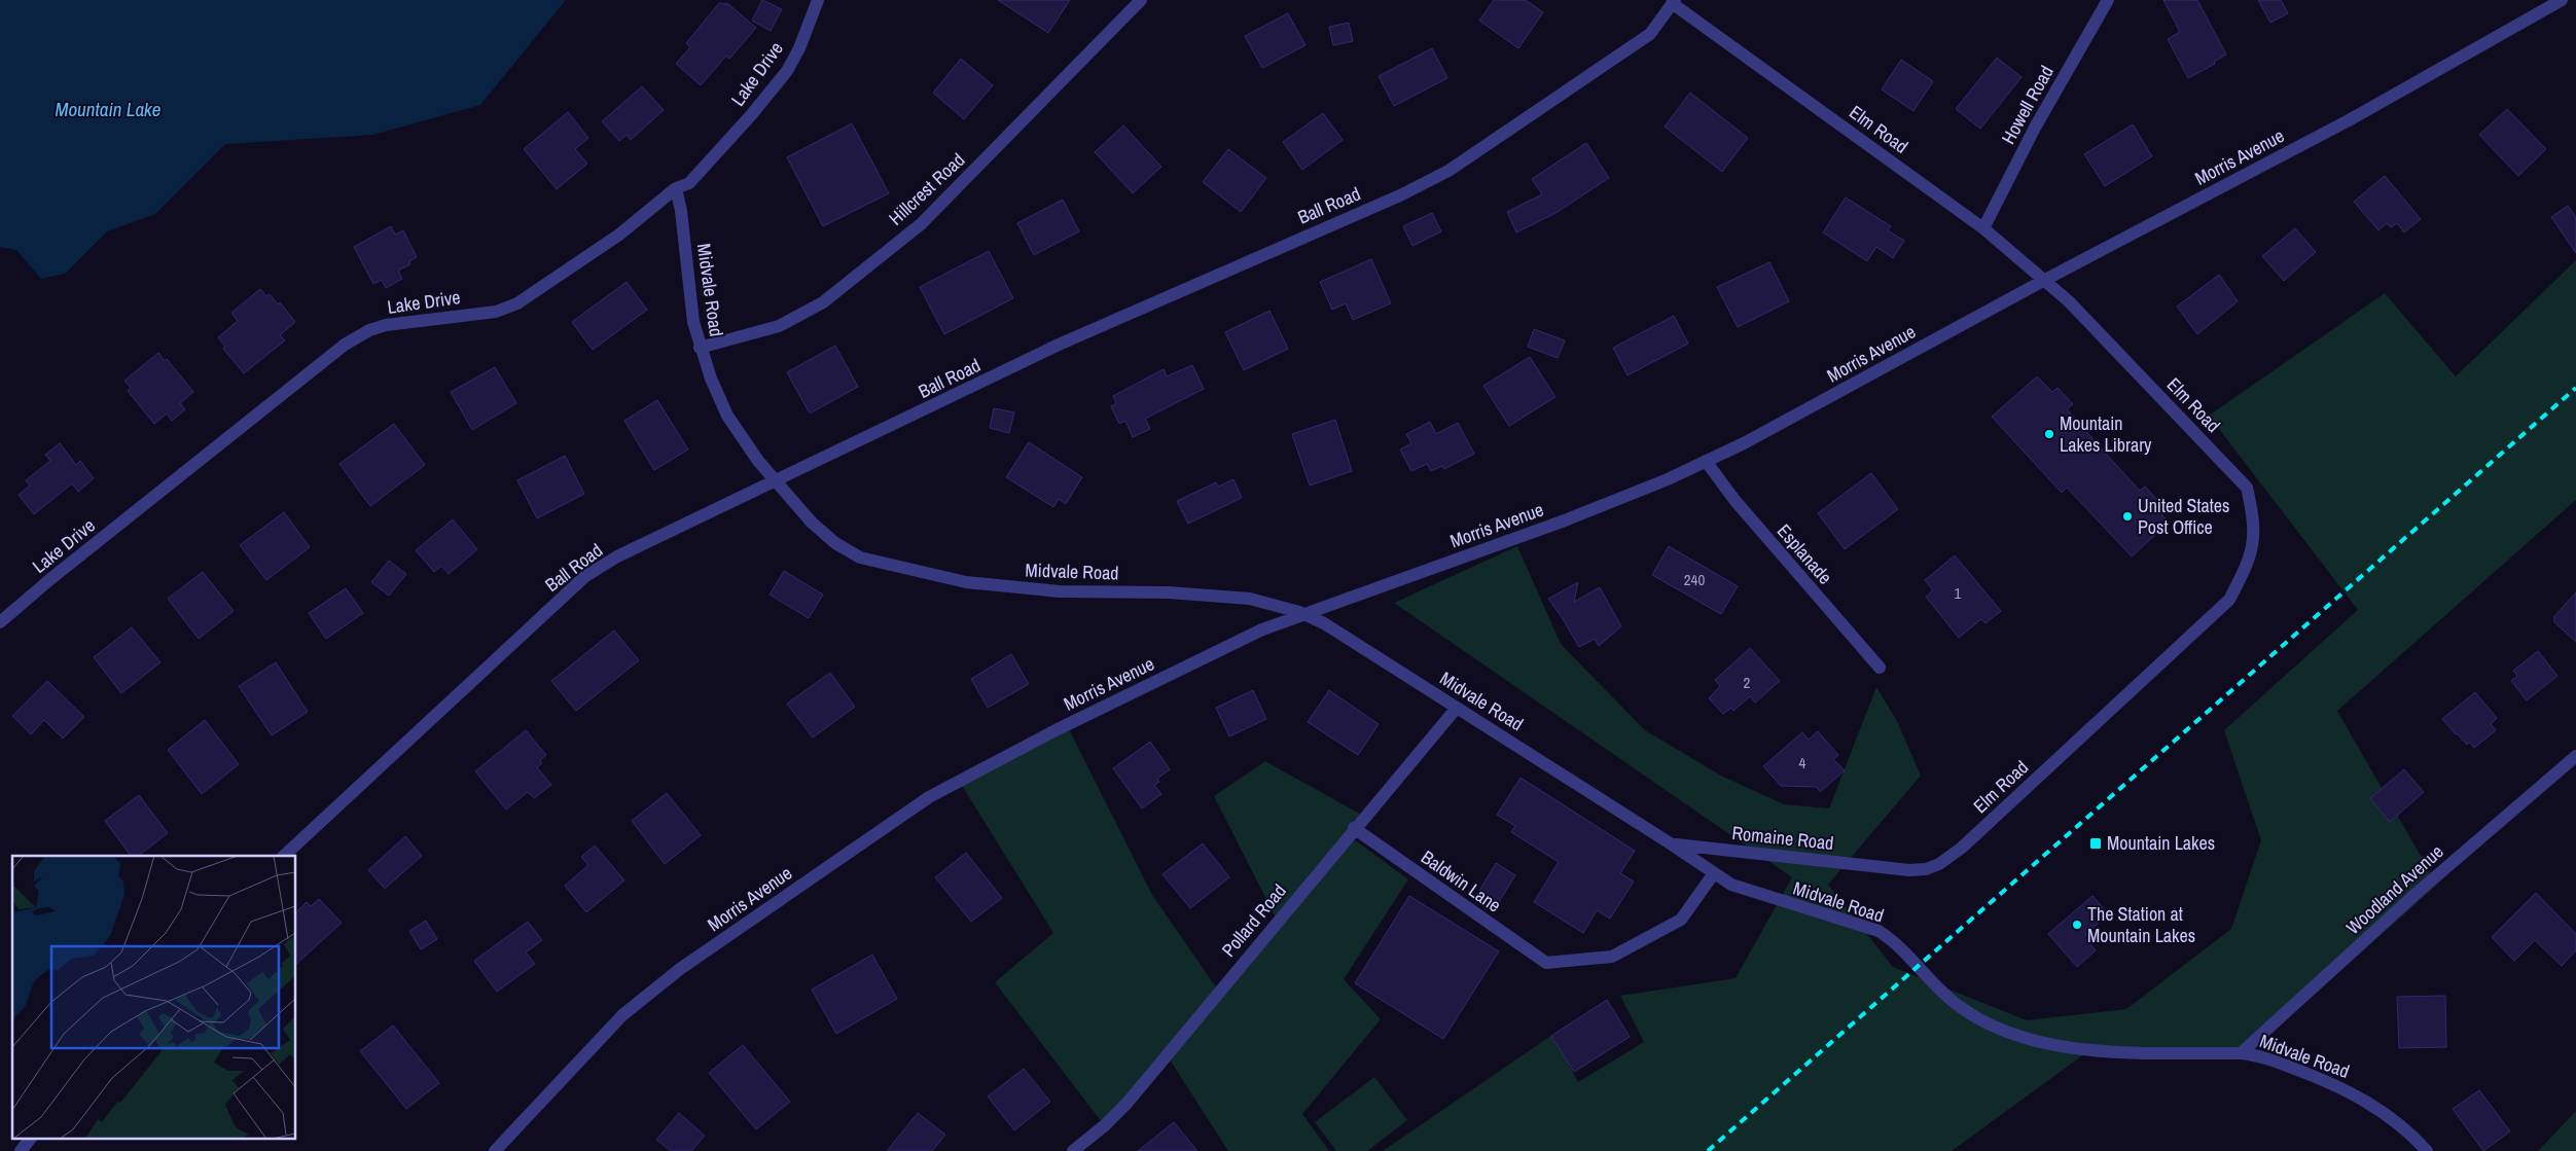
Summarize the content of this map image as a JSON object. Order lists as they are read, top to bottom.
{
  "streets": {
    "street": [
      "Lake Drive",
      "Howell Road",
      "Elm Road",
      "Morris Avenue",
      "Hillcrest Road",
      "Ball Road",
      "Midvale Road",
      "Esplanade",
      "Romaine Road",
      "Baldwin Lane",
      "Woodland Avenue",
      "Pollard Road"
    ]
  },
  "crossings": [
    ["Lake Drive", "Midvale Road"],
    ["Howell Road", "Elm Road"],
    ["Elm Road", "Morris Avenue"],
    ["Elm Road", "Ball Road"],
    ["Elm Road", "Romaine Road"],
    ["Morris Avenue", "Midvale Road"],
    ["Morris Avenue", "Esplanade"],
    ["Hillcrest Road", "Midvale Road"],
    ["Ball Road", "Midvale Road"],
    ["Midvale Road", "Romaine Road"],
    ["Midvale Road", "Baldwin Lane"],
    ["Midvale Road", "Woodland Avenue"],
    ["Midvale Road", "Pollard Road"],
    ["Baldwin Lane", "Pollard Road"]
  ],
  "water": ["Mountain Lake"],
  "places": {
    "other": ["Mountain Lakes Library", "United States Post Office", "The Station at Mountain Lakes"],
    "transit": ["Mountain Lakes"]
  },
  "house_numbers": [
    "240",
    "1",
    "2",
    "4"
  ]
}
